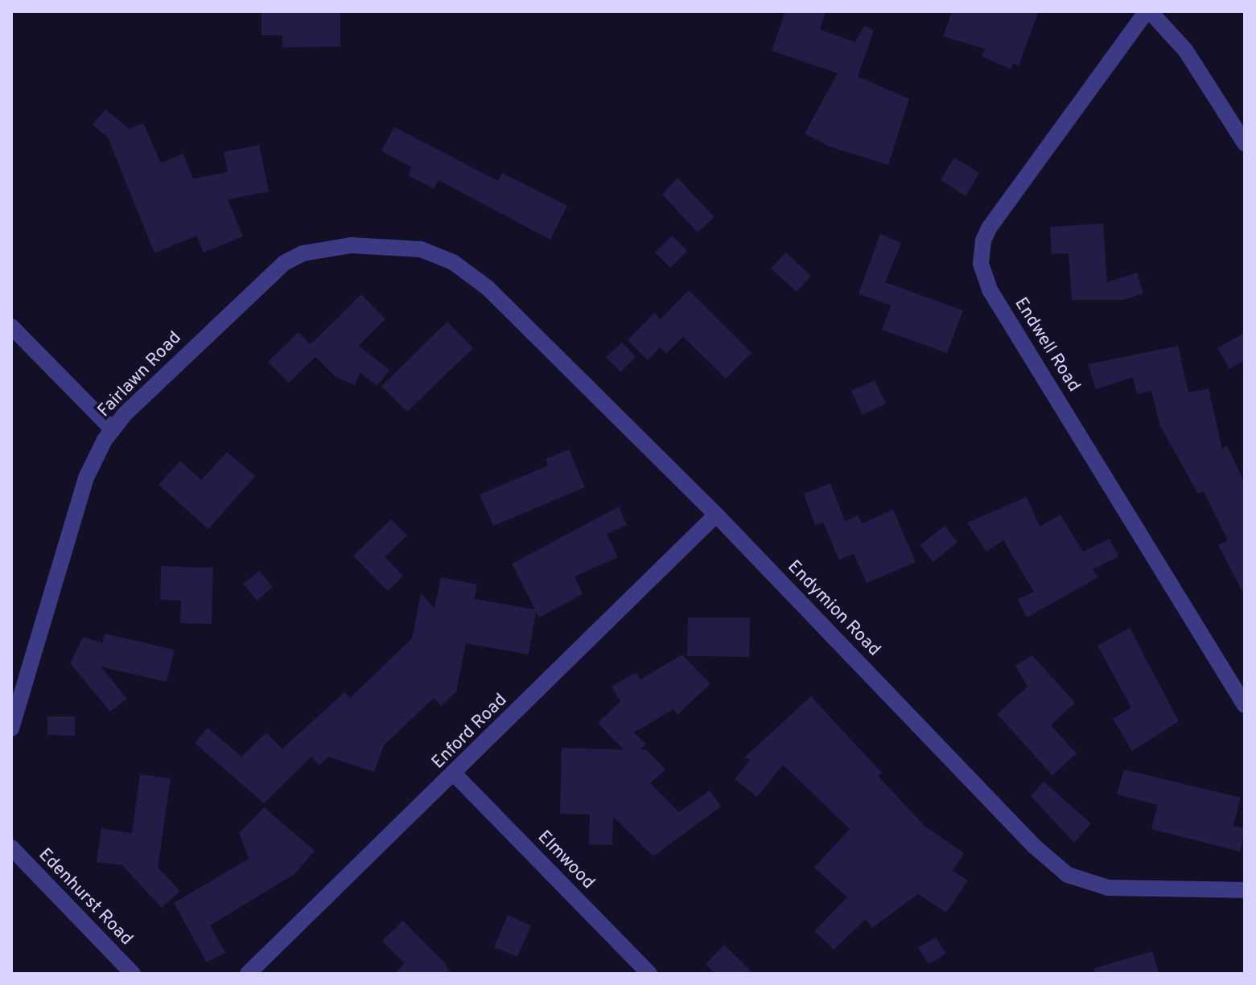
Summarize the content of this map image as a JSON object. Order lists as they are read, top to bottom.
{
  "streets": {
    "street": [
      "Endwell Road",
      "Fairlawn Road",
      "Endymion Road",
      "Enford Road",
      "Elmwood",
      "Edenhurst Road"
    ]
  },
  "crossings": [
    ["Fairlawn Road", "Endymion Road"],
    ["Endymion Road", "Enford Road"],
    ["Enford Road", "Elmwood"]
  ]
}
